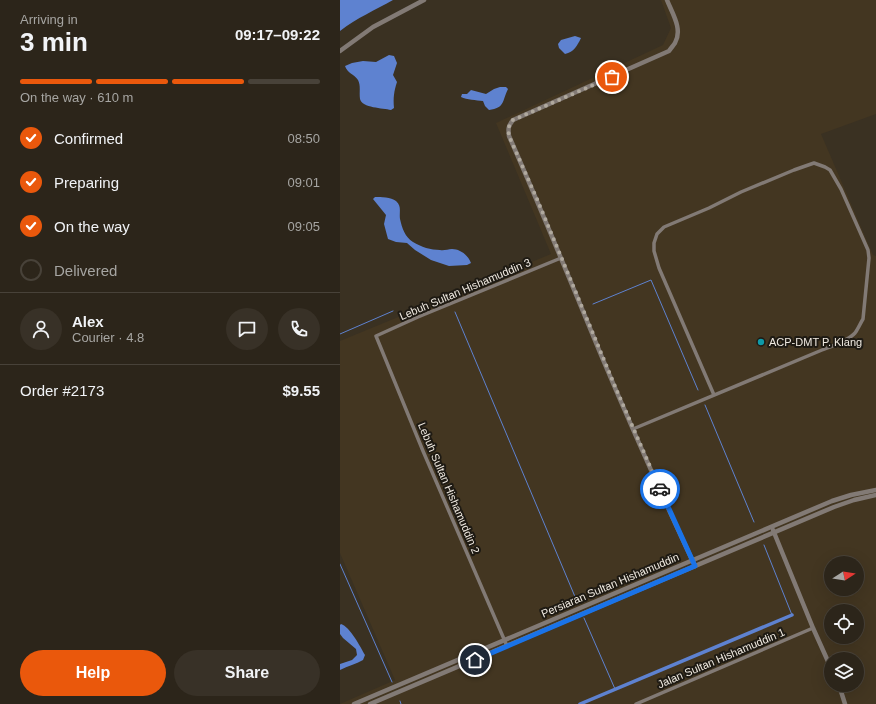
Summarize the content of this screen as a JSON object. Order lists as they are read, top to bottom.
{
  "streets": {
    "street": [
      "Lebuh Sultan Hishamuddin 3",
      "Lebuh Sultan Hishamuddin 2",
      "Persiaran Sultan Hishamuddin",
      "Jalan Sultan Hishamuddin 1"
    ]
  },
  "crossings": [
    ["Lebuh Sultan Hishamuddin 3", "Lebuh Sultan Hishamuddin 2"],
    ["Lebuh Sultan Hishamuddin 2", "Persiaran Sultan Hishamuddin"]
  ],
  "places": ["ACP-DMT P. Klang"],
  "north": "right",
  "page": {
    "heading": ["3 min", "Arriving in", "09:17–09:22"],
    "panel": [
      "Alex",
      "Courier · 4.8",
      "Order #2173",
      "$9.55"
    ],
    "bar": "On the way · 610 m",
    "list": [
      ["Confirmed", "08:50"],
      ["Preparing", "09:01"],
      ["On the way", "09:05"],
      "Delivered"
    ],
    "buttons": ["Help", "Share"]
  }
}
